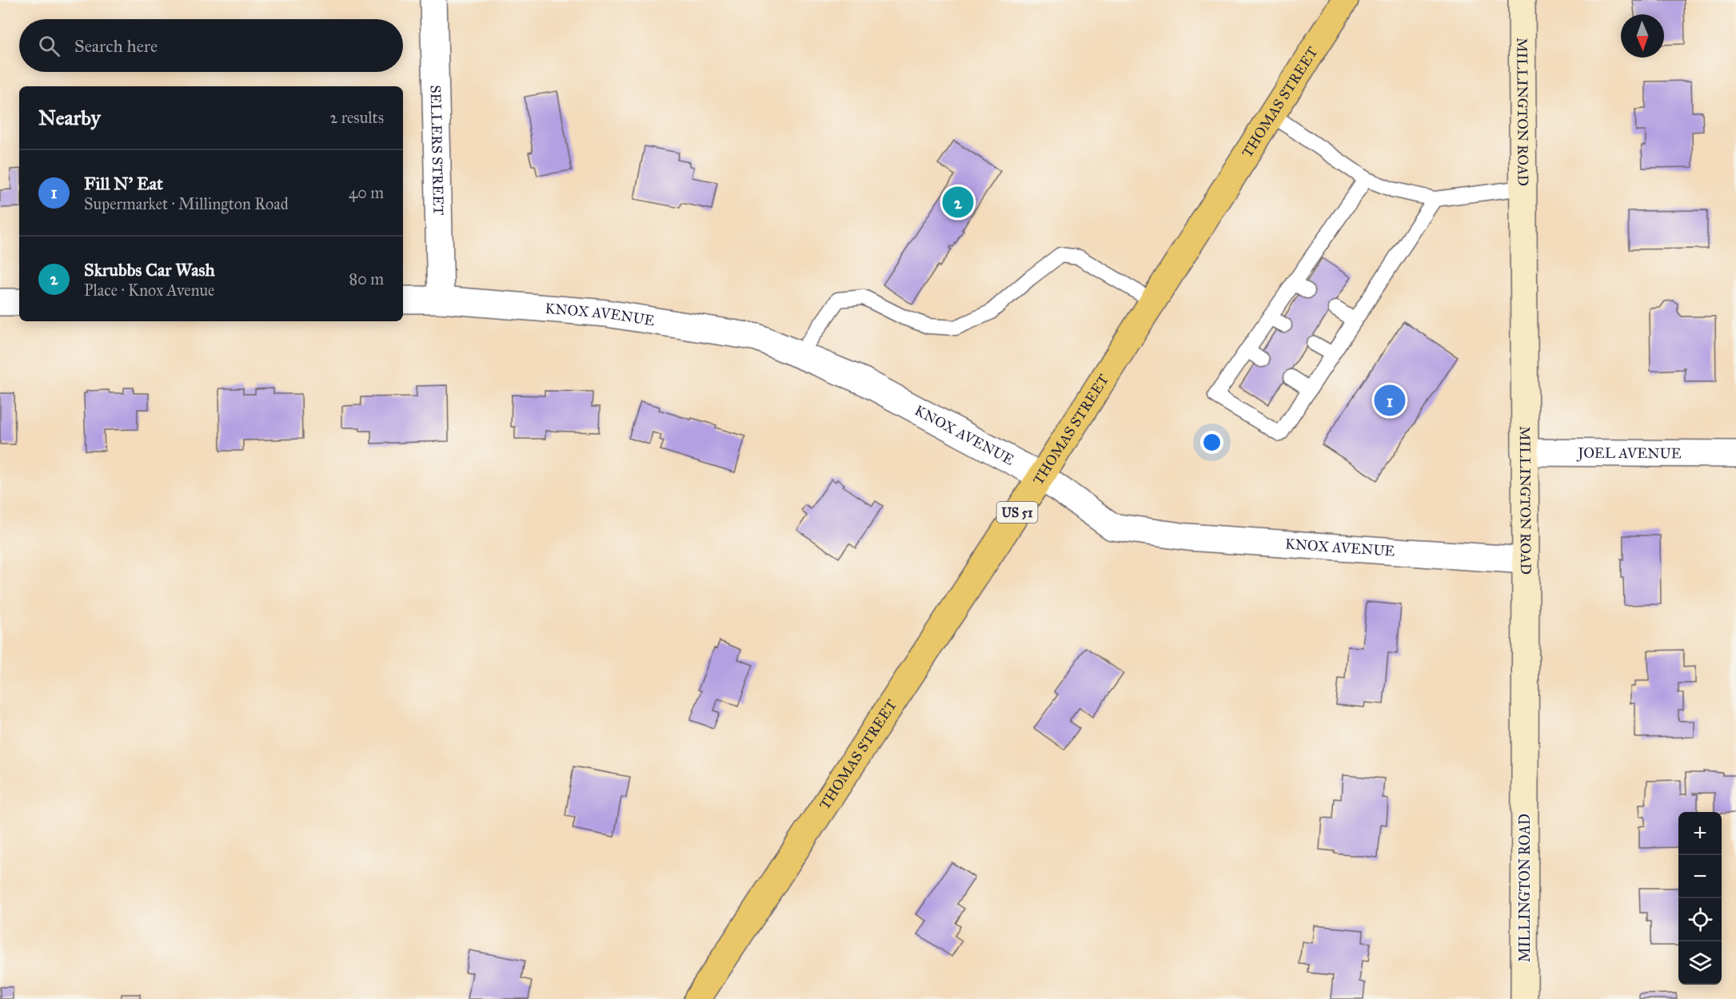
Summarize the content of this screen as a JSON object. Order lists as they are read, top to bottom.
{
  "streets": {
    "highway": ["THOMAS STREET", "US 51"],
    "street": [
      "MILLINGTON ROAD",
      "SELLERS STREET",
      "KNOX AVENUE",
      "JOEL AVENUE"
    ]
  },
  "crossings": [
    ["THOMAS STREET", "KNOX AVENUE"],
    ["MILLINGTON ROAD", "KNOX AVENUE"],
    ["MILLINGTON ROAD", "JOEL AVENUE"],
    ["SELLERS STREET", "KNOX AVENUE"]
  ],
  "north": "bottom",
  "page": {
    "search": "Search here",
    "heading": ["Nearby", "2 results"],
    "list": [
      {
        "mark": "1",
        "name": "Fill N' Eat",
        "note": "Supermarket · Millington Road",
        "value": "40 m"
      },
      {
        "mark": "2",
        "name": "Skrubbs Car Wash",
        "note": "Place · Knox Avenue",
        "value": "80 m"
      }
    ],
    "pins": ["2", "1"],
    "map_buttons": ["+", "−"]
  }
}
